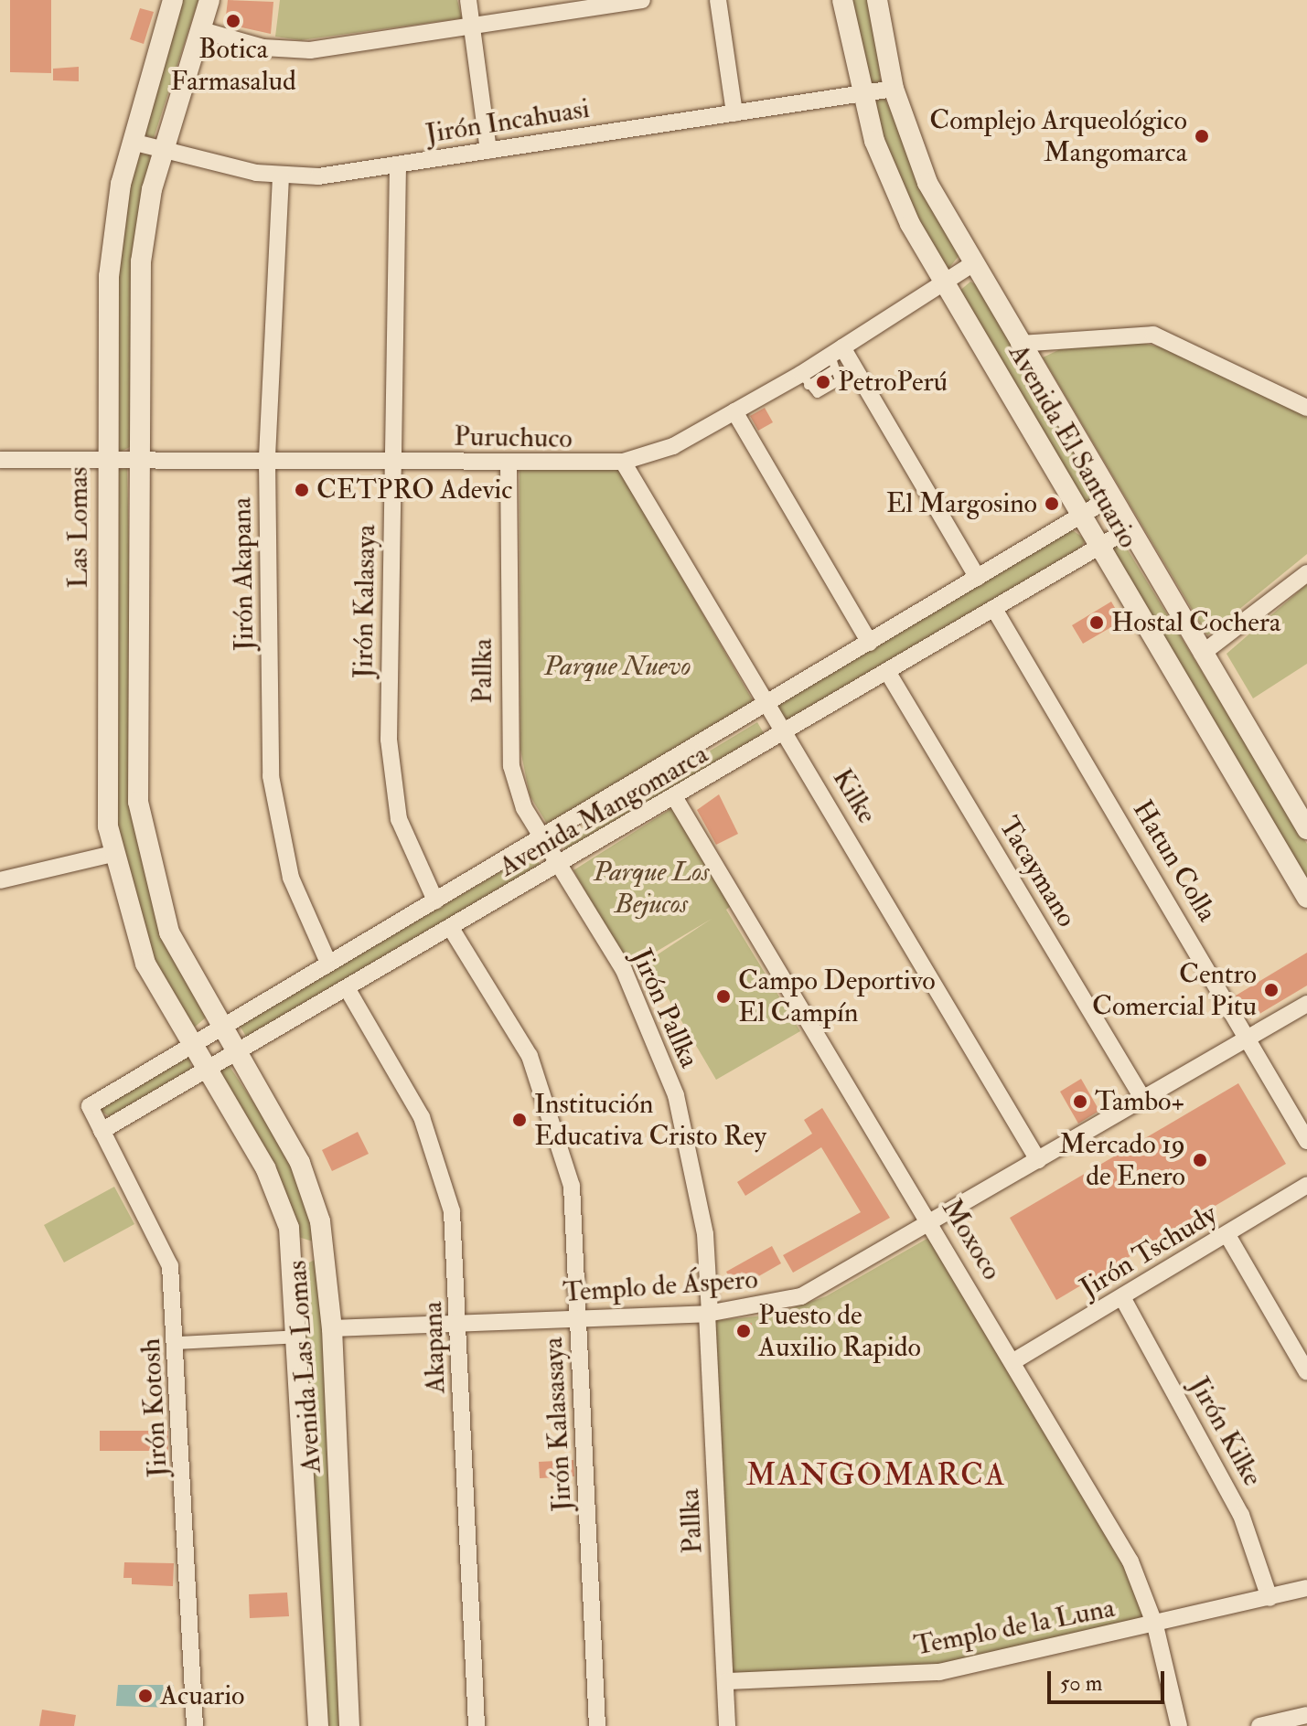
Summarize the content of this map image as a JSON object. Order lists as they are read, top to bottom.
{
  "streets": {
    "street": [
      "Jirón Incahuasi",
      "Puruchuco",
      "Avenida El Santuario",
      "Las Lomas",
      "Jirón Akapana",
      "Jirón Kalasaya",
      "Pallka",
      "Kilke",
      "Avenida Mangomarca",
      "Hatun Colla",
      "Tacaymano",
      "Jirón Pallka",
      "Moxoco",
      "Jirón Tschudy",
      "Templo de Áspero",
      "Akapana",
      "Avenida Las Lomas",
      "Jirón Kotosh",
      "Jirón Kalasasaya",
      "Jirón Kilke",
      "Templo de la Luna"
    ]
  },
  "crossings": [
    ["Jirón Incahuasi", "Avenida El Santuario"],
    ["Jirón Incahuasi", "Las Lomas"],
    ["Jirón Incahuasi", "Jirón Akapana"],
    ["Jirón Incahuasi", "Jirón Kalasaya"],
    ["Puruchuco", "Avenida El Santuario"],
    ["Puruchuco", "Las Lomas"],
    ["Puruchuco", "Jirón Akapana"],
    ["Puruchuco", "Jirón Kalasaya"],
    ["Puruchuco", "Pallka"],
    ["Puruchuco", "Kilke"],
    ["Avenida El Santuario", "Avenida Mangomarca"],
    ["Las Lomas", "Avenida Mangomarca"],
    ["Las Lomas", "Avenida Las Lomas"],
    ["Jirón Akapana", "Avenida Mangomarca"],
    ["Jirón Kalasaya", "Avenida Mangomarca"],
    ["Pallka", "Avenida Mangomarca"],
    ["Pallka", "Jirón Pallka"],
    ["Pallka", "Templo de Áspero"],
    ["Pallka", "Templo de la Luna"],
    ["Kilke", "Avenida Mangomarca"],
    ["Kilke", "Templo de Áspero"],
    ["Avenida Mangomarca", "Hatun Colla"],
    ["Avenida Mangomarca", "Tacaymano"],
    ["Avenida Mangomarca", "Jirón Pallka"],
    ["Avenida Mangomarca", "Moxoco"],
    ["Avenida Mangomarca", "Akapana"],
    ["Avenida Mangomarca", "Avenida Las Lomas"],
    ["Avenida Mangomarca", "Jirón Kotosh"],
    ["Avenida Mangomarca", "Jirón Kalasasaya"],
    ["Hatun Colla", "Templo de Áspero"],
    ["Tacaymano", "Templo de Áspero"],
    ["Jirón Pallka", "Templo de Áspero"],
    ["Moxoco", "Jirón Tschudy"],
    ["Moxoco", "Templo de Áspero"],
    ["Moxoco", "Templo de la Luna"],
    ["Jirón Tschudy", "Jirón Kilke"],
    ["Templo de Áspero", "Akapana"],
    ["Templo de Áspero", "Avenida Las Lomas"],
    ["Templo de Áspero", "Jirón Kalasasaya"],
    ["Jirón Kilke", "Templo de la Luna"]
  ],
  "districts": ["MANGOMARCA"],
  "parks": ["Parque Nuevo", "Parque Los Bejucos"],
  "places": [
    "Botica Farmasalud",
    "Complejo Arqueológico Mangomarca",
    "PetroPerú",
    "CETPRO Adevic",
    "El Margosino",
    "Hostal Cochera",
    "Centro Comercial Pitu",
    "Campo Deportivo El Campín",
    "Tambo+",
    "Institución Educativa Cristo Rey",
    "Mercado 19 de Enero",
    "Puesto de Auxilio Rapido",
    "Acuario"
  ],
  "scale_bar": "50 m"
}
